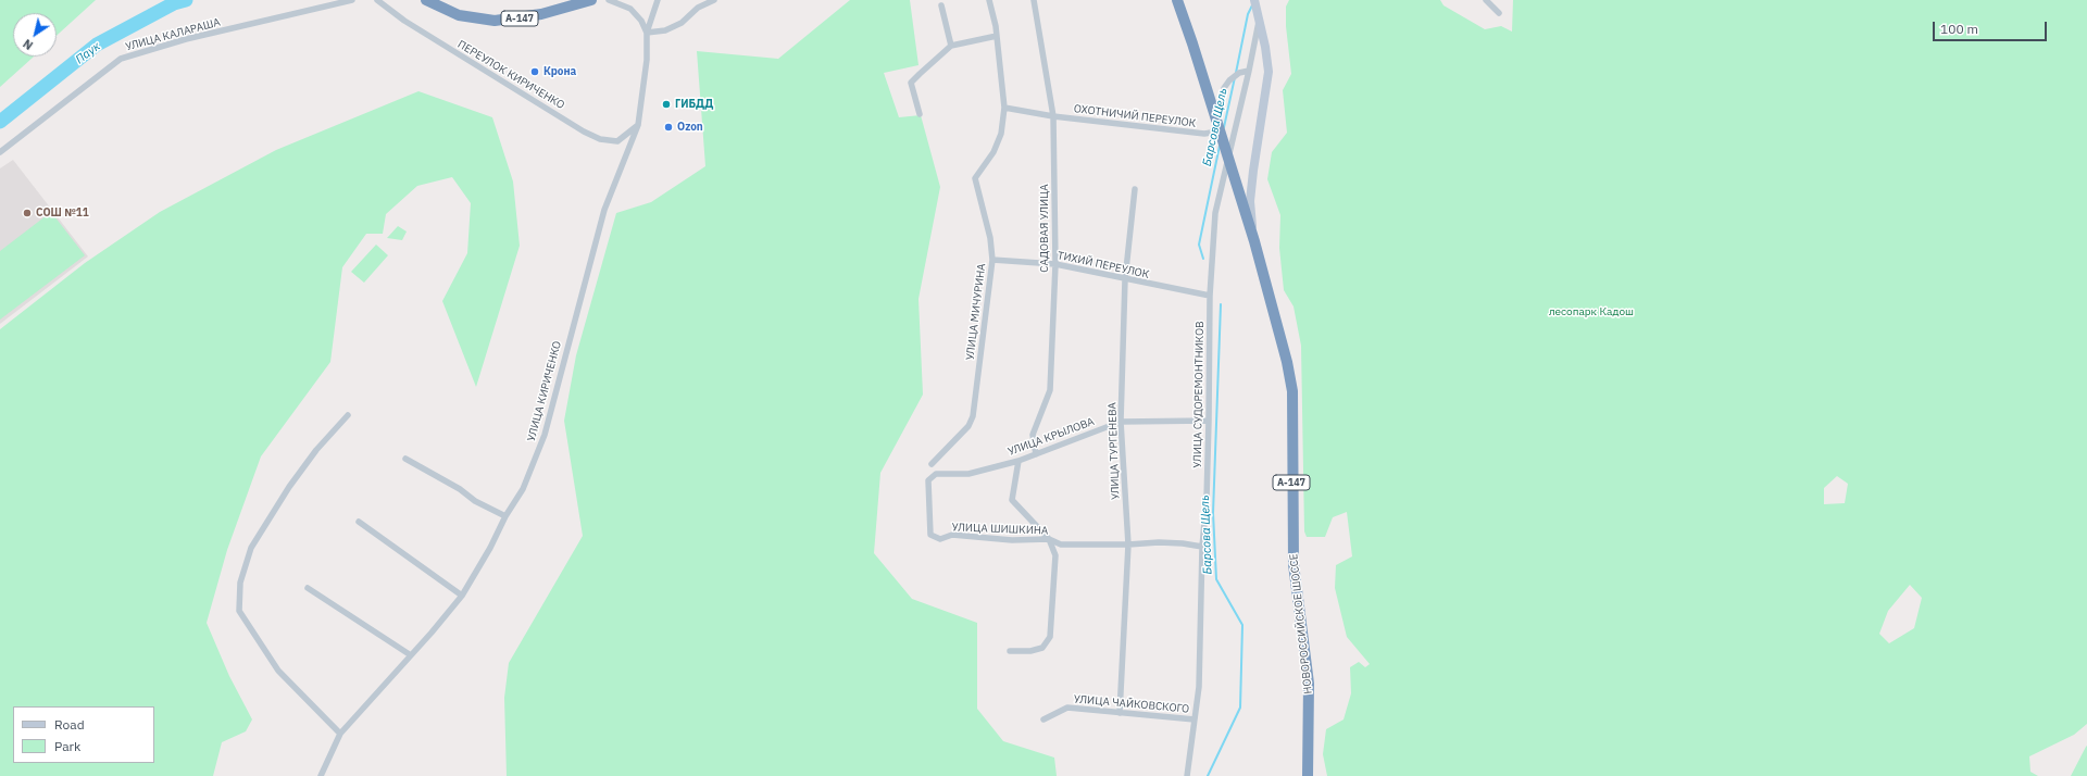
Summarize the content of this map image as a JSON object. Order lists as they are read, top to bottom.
{
  "streets": {
    "highway": ["А-147", "НОВОРОССИЙСКОЕ ШОССЕ"],
    "street": [
      "УЛИЦА КАЛАРАША",
      "ПЕРЕУЛОК КИРИЧЕНКО",
      "ОХОТНИЧИЙ ПЕРЕУЛОК",
      "САДОВАЯ УЛИЦА",
      "ТИХИЙ ПЕРЕУЛОК",
      "УЛИЦА МИЧУРИНА",
      "УЛИЦА КИРИЧЕНКО",
      "УЛИЦА СУДОРЕМОНТНИКОВ",
      "УЛИЦА КРЫЛОВА",
      "УЛИЦА ТУРГЕНЕВА",
      "УЛИЦА ШИШКИНА",
      "УЛИЦА ЧАЙКОВСКОГО"
    ]
  },
  "crossings": [
    ["ПЕРЕУЛОК КИРИЧЕНКО", "УЛИЦА КИРИЧЕНКО"],
    ["ОХОТНИЧИЙ ПЕРЕУЛОК", "САДОВАЯ УЛИЦА"],
    ["ОХОТНИЧИЙ ПЕРЕУЛОК", "УЛИЦА МИЧУРИНА"],
    ["ОХОТНИЧИЙ ПЕРЕУЛОК", "УЛИЦА СУДОРЕМОНТНИКОВ"],
    ["САДОВАЯ УЛИЦА", "ТИХИЙ ПЕРЕУЛОК"],
    ["САДОВАЯ УЛИЦА", "УЛИЦА КРЫЛОВА"],
    ["ТИХИЙ ПЕРЕУЛОК", "УЛИЦА МИЧУРИНА"],
    ["ТИХИЙ ПЕРЕУЛОК", "УЛИЦА СУДОРЕМОНТНИКОВ"],
    ["ТИХИЙ ПЕРЕУЛОК", "УЛИЦА ТУРГЕНЕВА"],
    ["УЛИЦА СУДОРЕМОНТНИКОВ", "УЛИЦА КРЫЛОВА"],
    ["УЛИЦА СУДОРЕМОНТНИКОВ", "УЛИЦА ШИШКИНА"],
    ["УЛИЦА СУДОРЕМОНТНИКОВ", "НОВОРОССИЙСКОЕ ШОССЕ"],
    ["УЛИЦА СУДОРЕМОНТНИКОВ", "УЛИЦА ЧАЙКОВСКОГО"],
    ["УЛИЦА КРЫЛОВА", "УЛИЦА ТУРГЕНЕВА"],
    ["УЛИЦА КРЫЛОВА", "УЛИЦА ШИШКИНА"],
    ["УЛИЦА ТУРГЕНЕВА", "УЛИЦА ШИШКИНА"],
    ["УЛИЦА ТУРГЕНЕВА", "УЛИЦА ЧАЙКОВСКОГО"]
  ],
  "water": ["Паук", "Барсова Щель"],
  "parks": ["лесопарк Кадош"],
  "places": [
    "Крона",
    "ГИБДД",
    "Ozon",
    "СОШ №11"
  ],
  "legend": ["Road", "Park"],
  "scale_bar": "100 m",
  "north": "bottom left"
}
